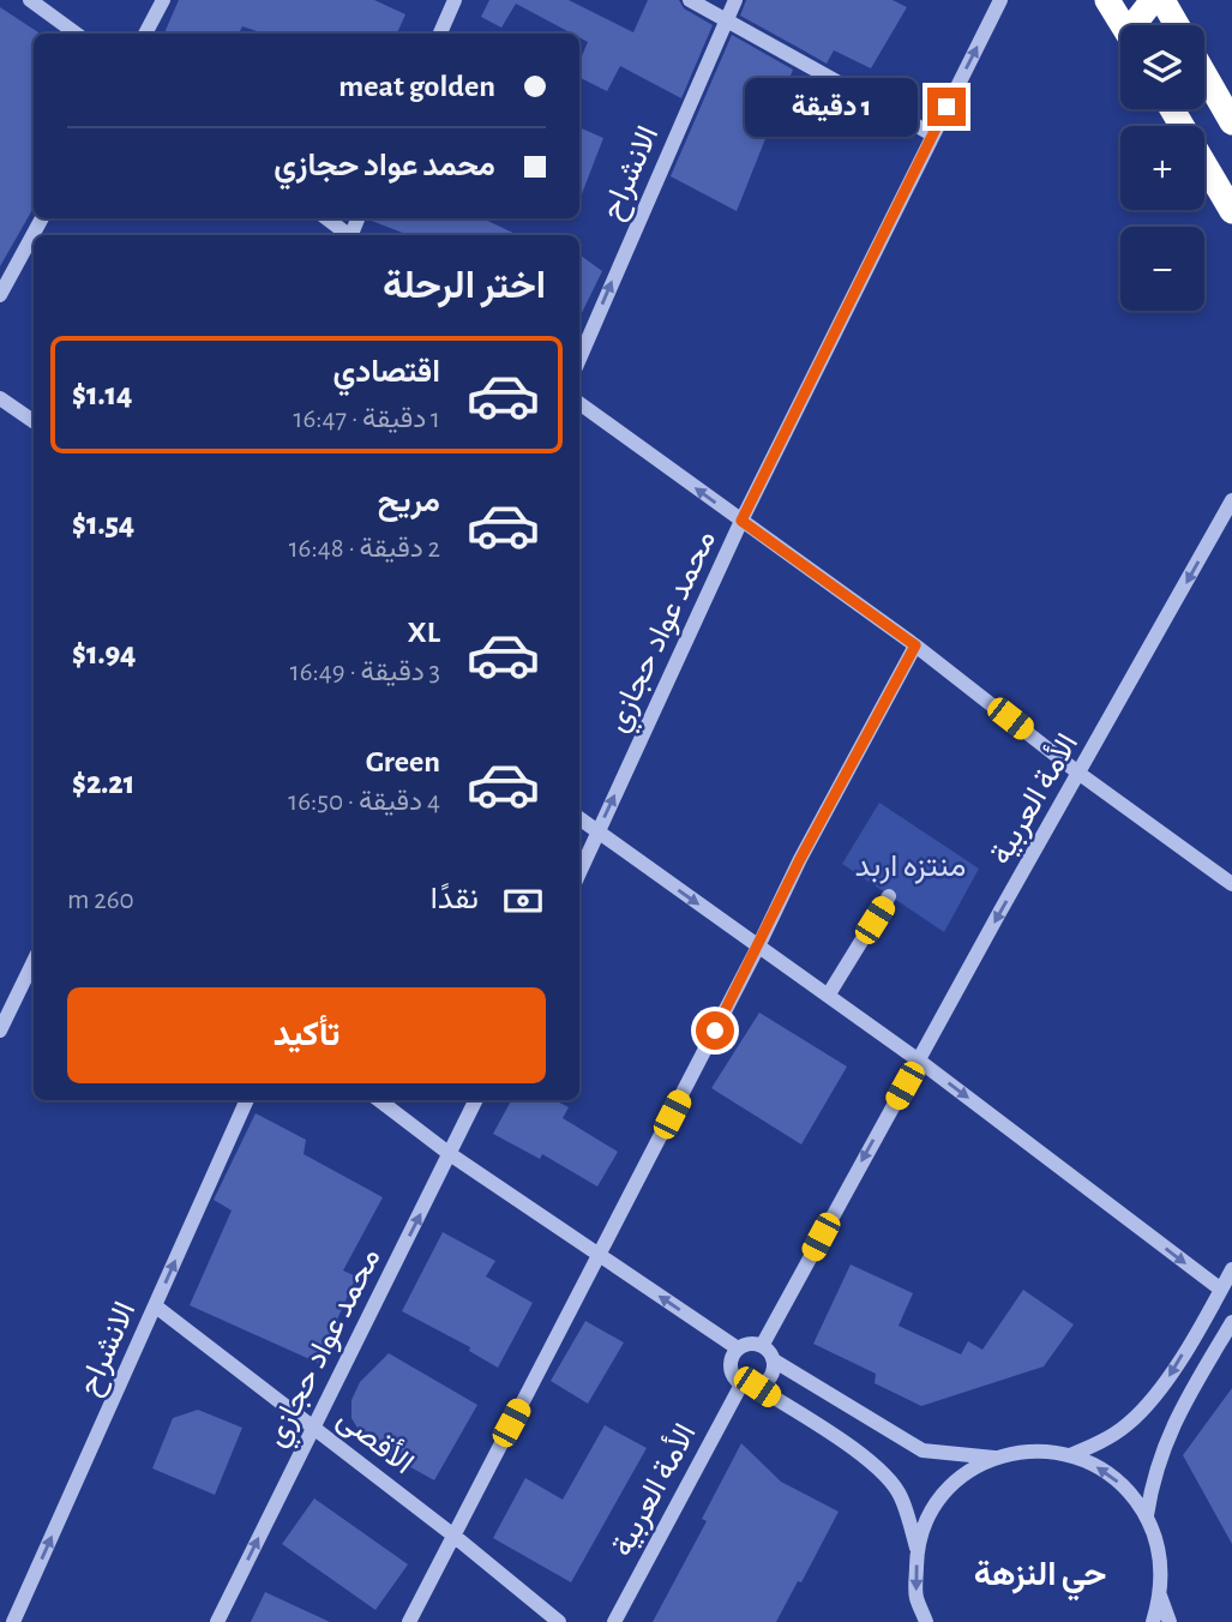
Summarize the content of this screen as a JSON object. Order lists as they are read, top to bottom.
{
  "streets": {
    "street": [
      "الانشراح",
      "محمد عواد حجازي",
      "الأمة العربية",
      "الأقصى"
    ]
  },
  "crossings": [
    ["الانشراح", "الأقصى"],
    ["محمد عواد حجازي", "الأقصى"]
  ],
  "one_way": ["الانشراح", "محمد عواد حجازي", "الأمة العربية"],
  "districts": ["حي النزهة"],
  "parks": ["منتزه اربد"],
  "page": {
    "map_buttons": ["+", "−"],
    "banner": ["meat golden", "محمد عواد حجازي"],
    "bubble": "1 دقيقة",
    "heading": "اختر الرحلة",
    "list": [
      {
        "name": "اقتصادي",
        "note": "1 دقيقة · 16:47",
        "value": "$1.14"
      },
      {
        "name": "مريح",
        "note": "2 دقيقة · 16:48",
        "value": "$1.54"
      },
      {
        "name": "XL",
        "note": "3 دقيقة · 16:49",
        "value": "$1.94"
      },
      {
        "name": "Green",
        "note": "4 دقيقة · 16:50",
        "value": "$2.21"
      }
    ],
    "pay": ["نقدًا", "260 m"],
    "buttons": "تأكيد"
  }
}
